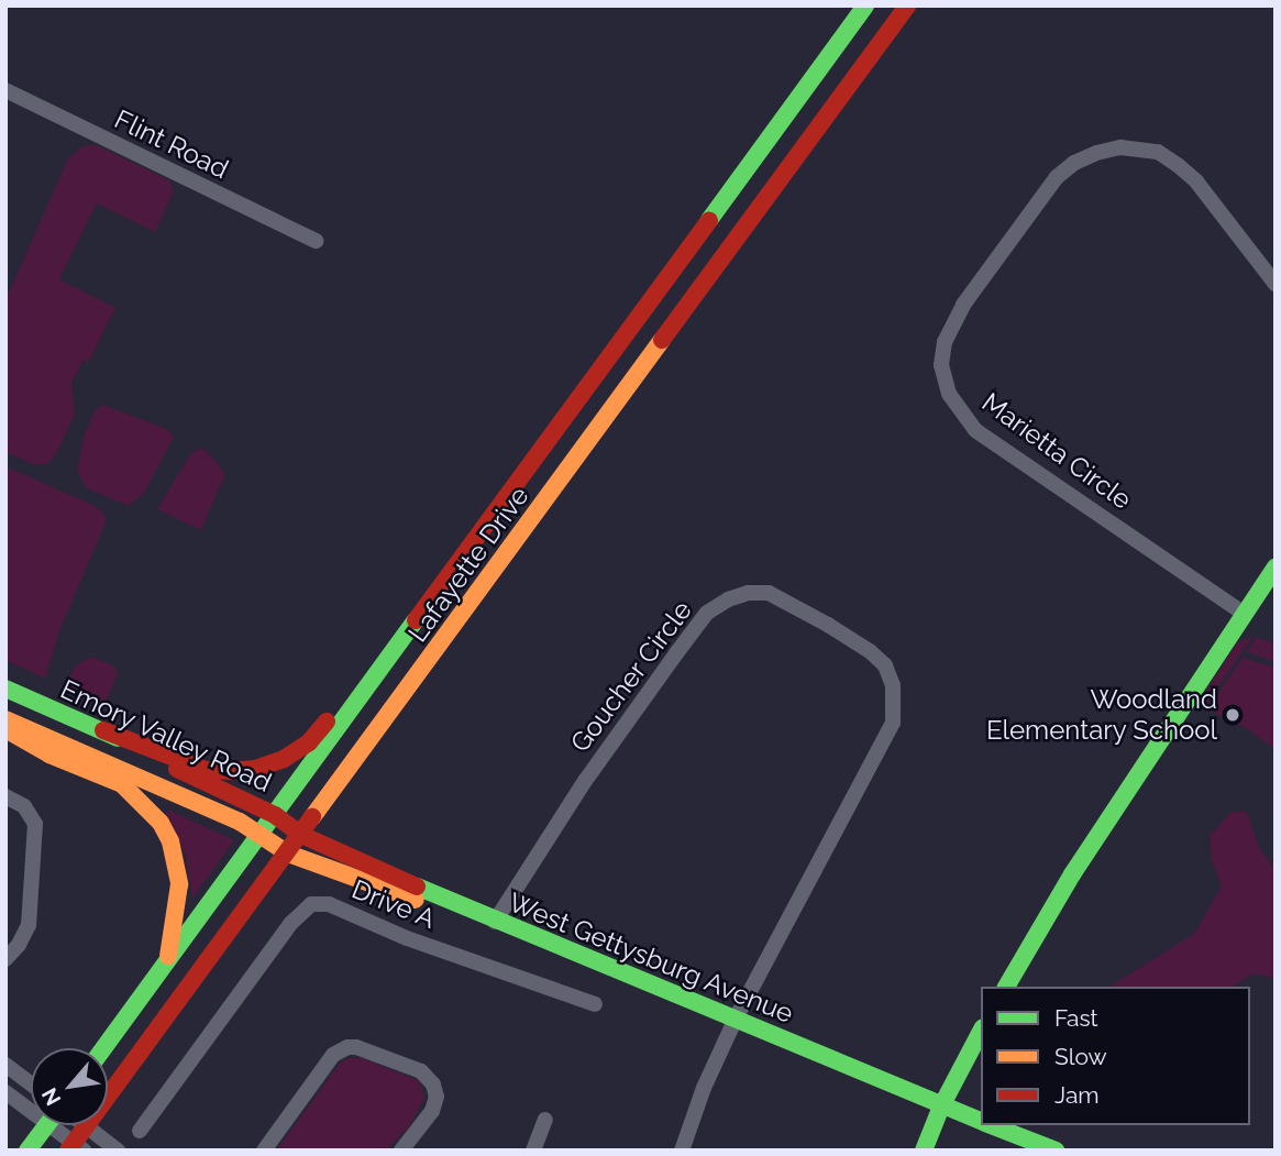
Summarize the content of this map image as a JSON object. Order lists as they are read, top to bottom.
{
  "streets": {
    "main road": ["Lafayette Drive", "Emory Valley Road", "West Gettysburg Avenue"],
    "street": [
      "Flint Road",
      "Marietta Circle",
      "Goucher Circle",
      "Drive A"
    ]
  },
  "crossings": [
    ["Lafayette Drive", "Emory Valley Road"],
    ["Lafayette Drive", "West Gettysburg Avenue"],
    ["Goucher Circle", "Emory Valley Road"],
    ["Goucher Circle", "West Gettysburg Avenue"],
    ["Emory Valley Road", "West Gettysburg Avenue"]
  ],
  "places": ["Woodland Elementary School"],
  "legend": ["Fast", "Slow", "Jam"],
  "north": "bottom left"
}
